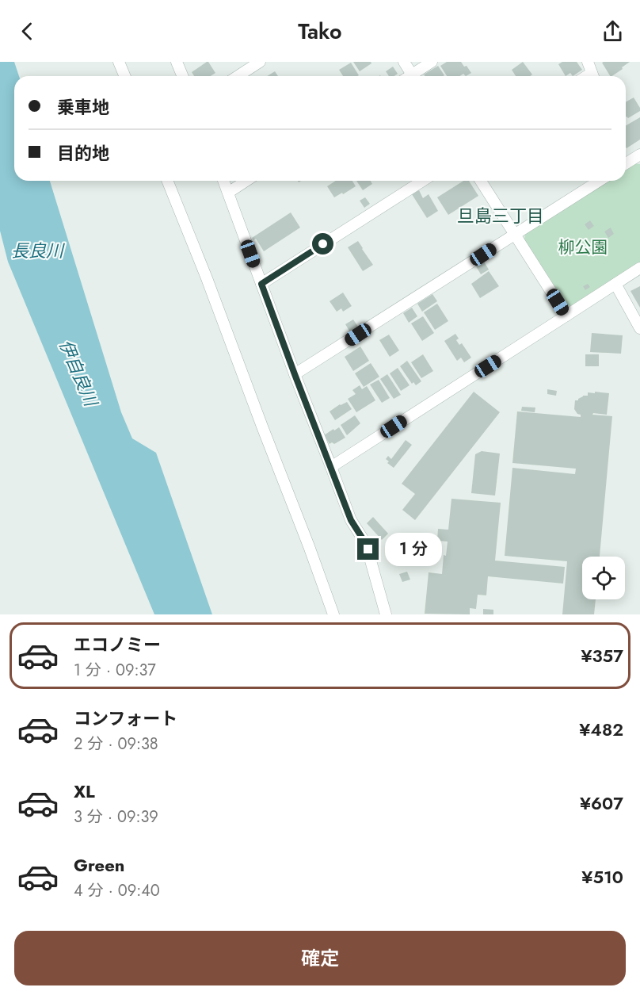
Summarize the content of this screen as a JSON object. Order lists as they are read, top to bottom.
{
  "districts": ["旦島三丁目"],
  "water": ["長良川", "伊自良川"],
  "parks": ["柳公園"],
  "page": {
    "header": "Tako",
    "banner": ["乗車地", "目的地"],
    "bubble": "1 分",
    "list": [
      {
        "name": "エコノミー",
        "note": "1 分 · 09:37",
        "value": "¥357"
      },
      {
        "name": "コンフォート",
        "note": "2 分 · 09:38",
        "value": "¥482"
      },
      {
        "name": "XL",
        "note": "3 分 · 09:39",
        "value": "¥607"
      },
      {
        "name": "Green",
        "note": "4 分 · 09:40",
        "value": "¥510"
      }
    ],
    "buttons": "確定"
  }
}
